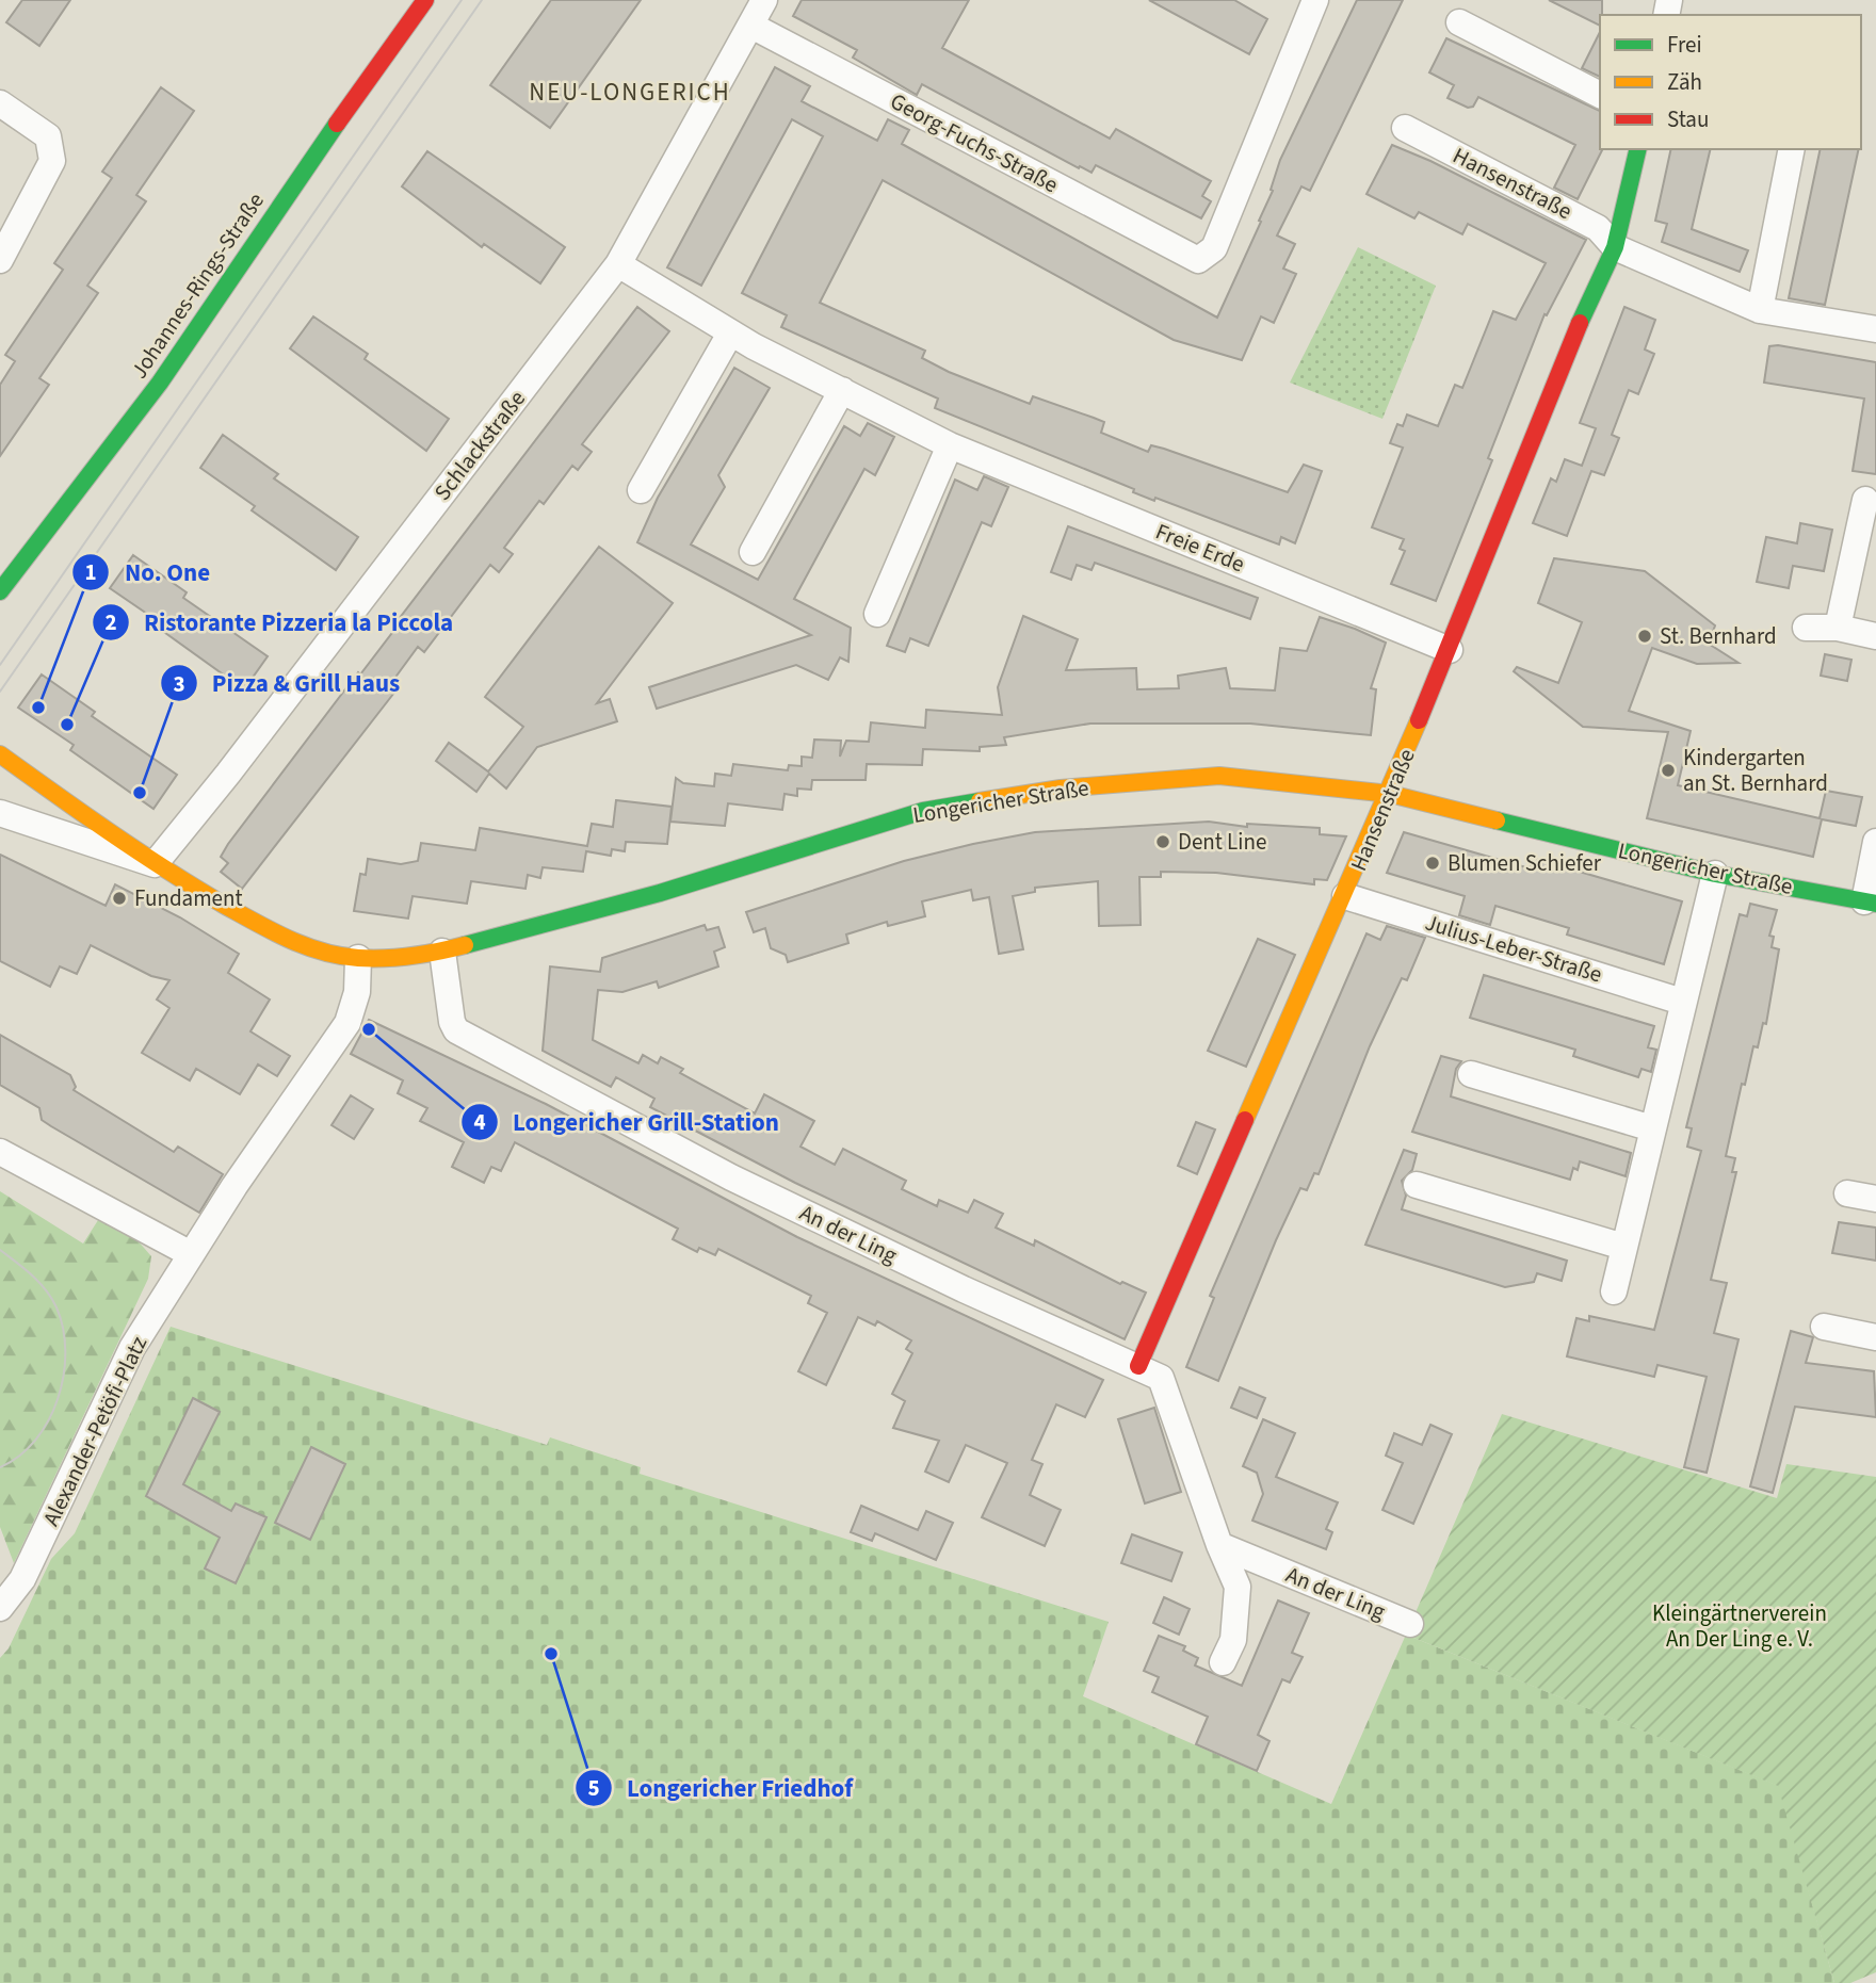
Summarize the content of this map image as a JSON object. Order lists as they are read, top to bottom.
{
  "streets": {
    "street": [
      "Georg-Fuchs-Straße",
      "Hansenstraße",
      "Johannes-Rings-Straße",
      "Schlackstraße",
      "Freie Erde",
      "Longericher Straße",
      "Julius-Leber-Straße",
      "An der Ling",
      "Alexander-Petöfi-Platz"
    ]
  },
  "crossings": [
    ["Georg-Fuchs-Straße", "Schlackstraße"],
    ["Hansenstraße", "Freie Erde"],
    ["Hansenstraße", "Longericher Straße"],
    ["Hansenstraße", "Julius-Leber-Straße"],
    ["Hansenstraße", "An der Ling"],
    ["Schlackstraße", "Freie Erde"],
    ["Schlackstraße", "Longericher Straße"],
    ["Longericher Straße", "An der Ling"],
    ["Longericher Straße", "Alexander-Petöfi-Platz"]
  ],
  "districts": ["NEU-LONGERICH"],
  "parks": ["Kleingärtnerverein An Der Ling e. V."],
  "places": [
    "St. Bernhard",
    "No. One",
    "Ristorante Pizzeria la Piccola",
    "Kindergarten an St. Bernhard",
    "Pizza & Grill Haus",
    "Dent Line",
    "Blumen Schiefer",
    "Fundament",
    "Longericher Grill-Station",
    "Longericher Friedhof"
  ],
  "legend": ["Frei", "Zäh", "Stau"]
}
